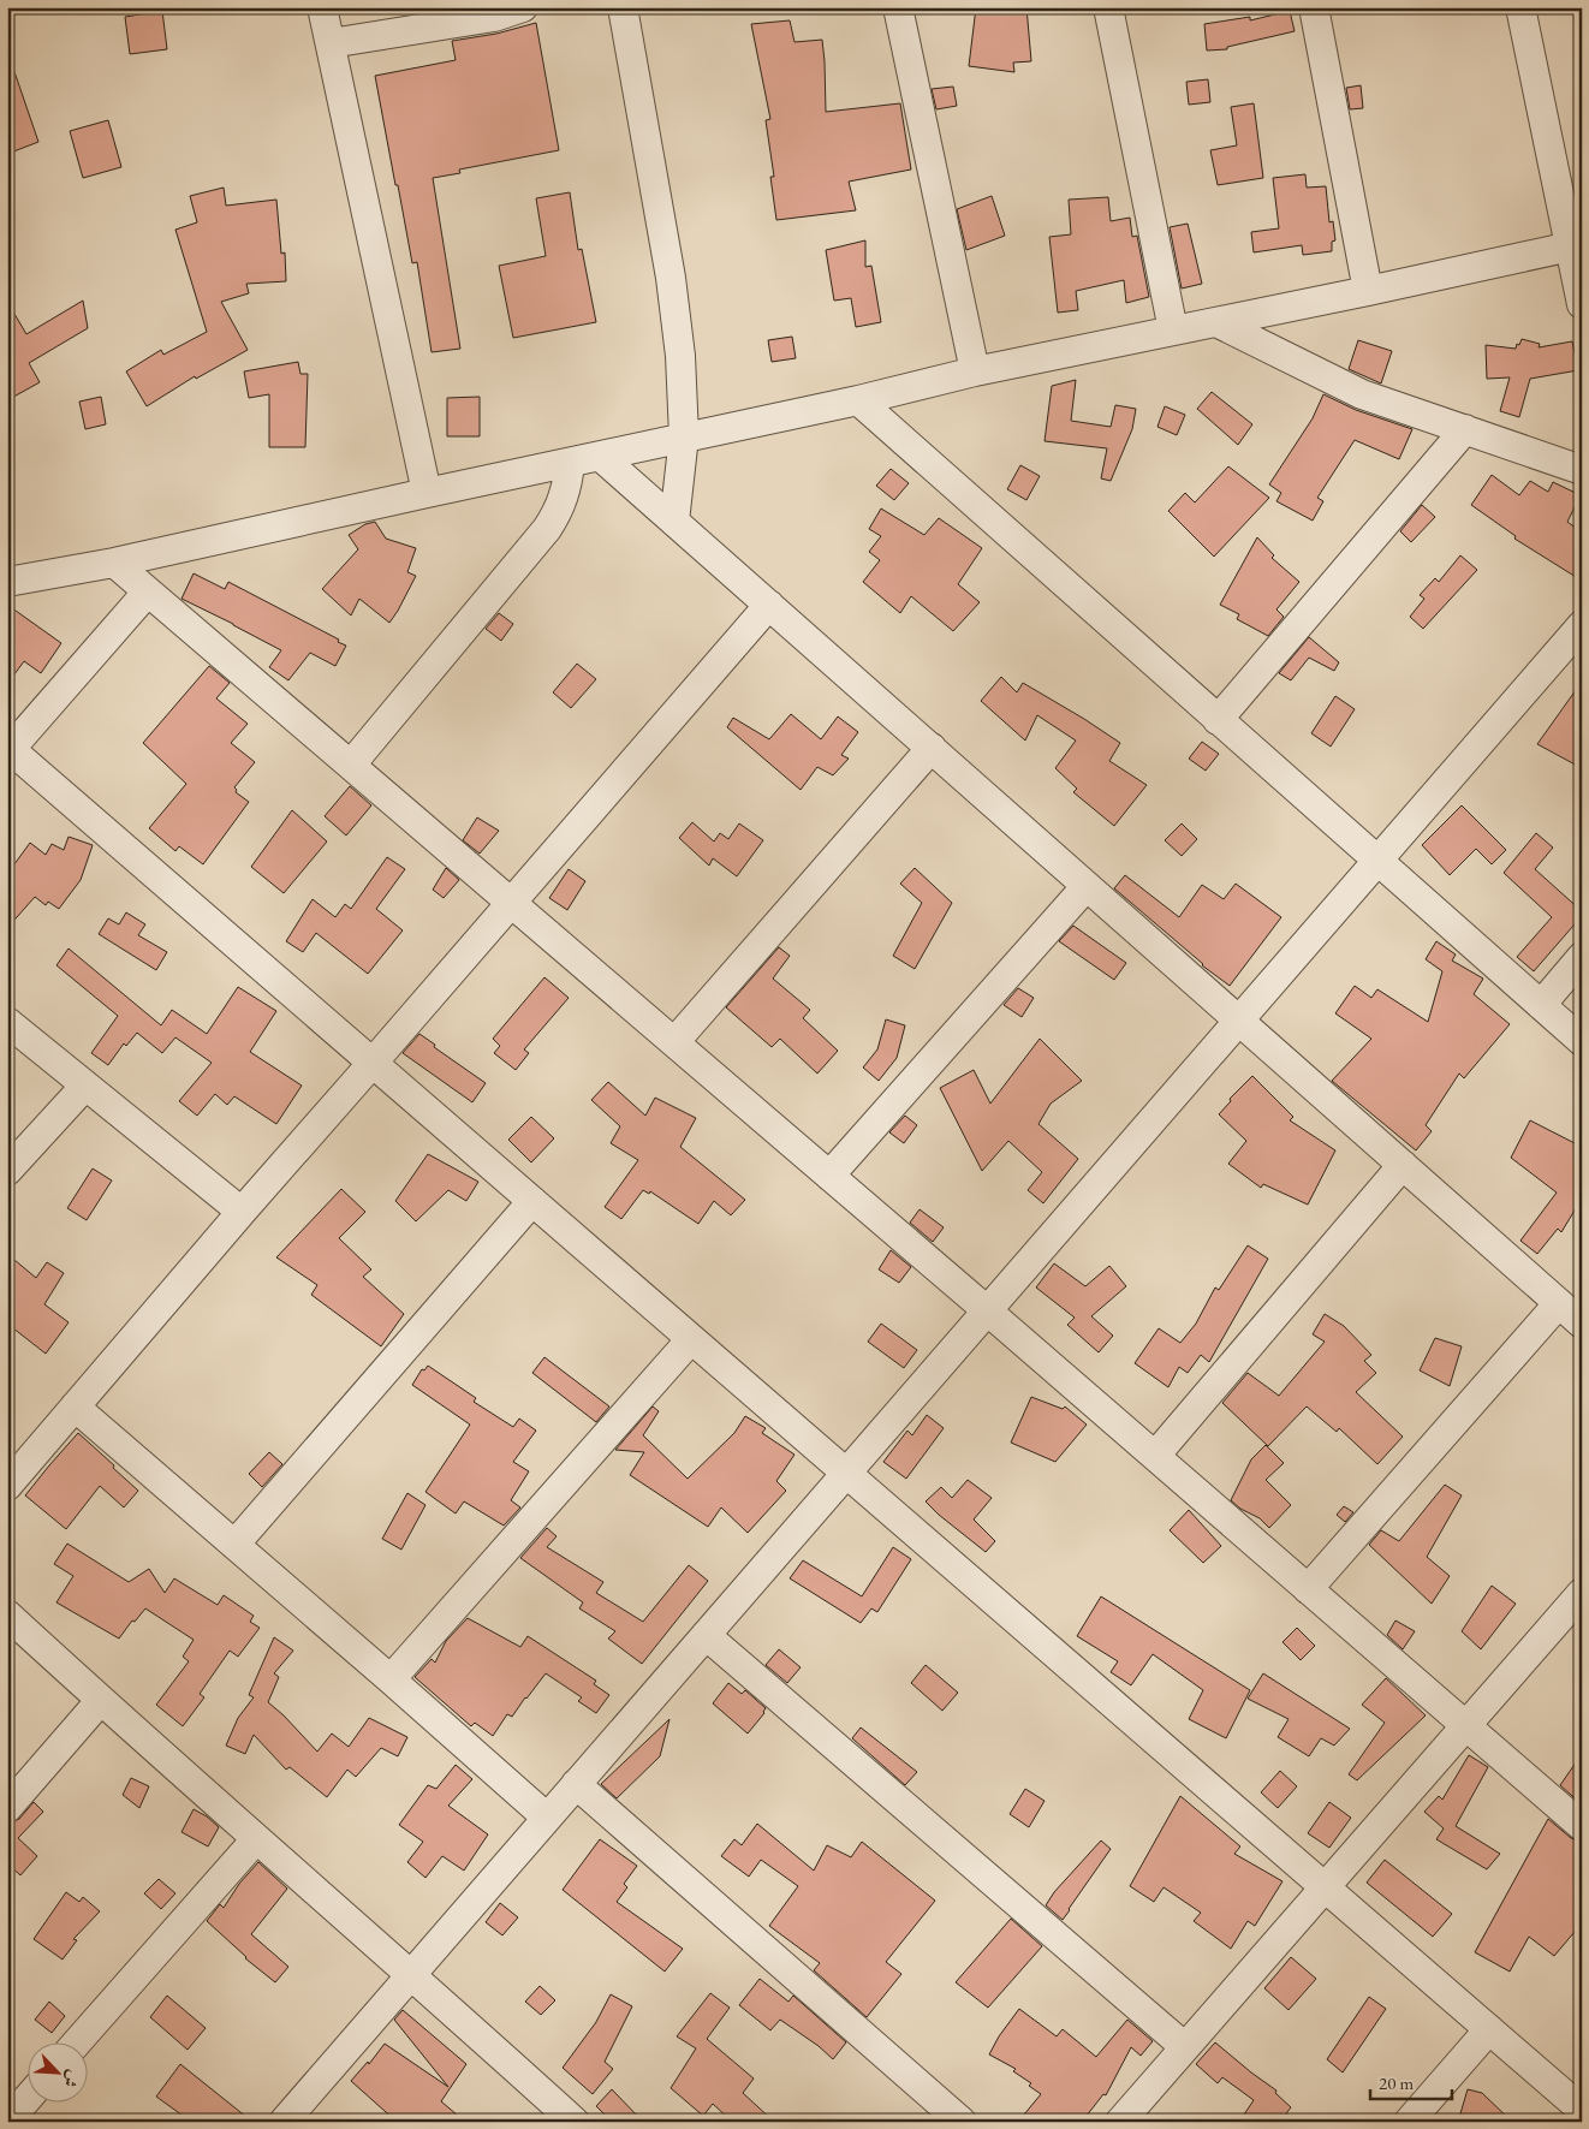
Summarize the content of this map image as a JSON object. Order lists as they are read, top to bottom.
{
  "scale_bar": "20 m",
  "north": "bottom right"
}
